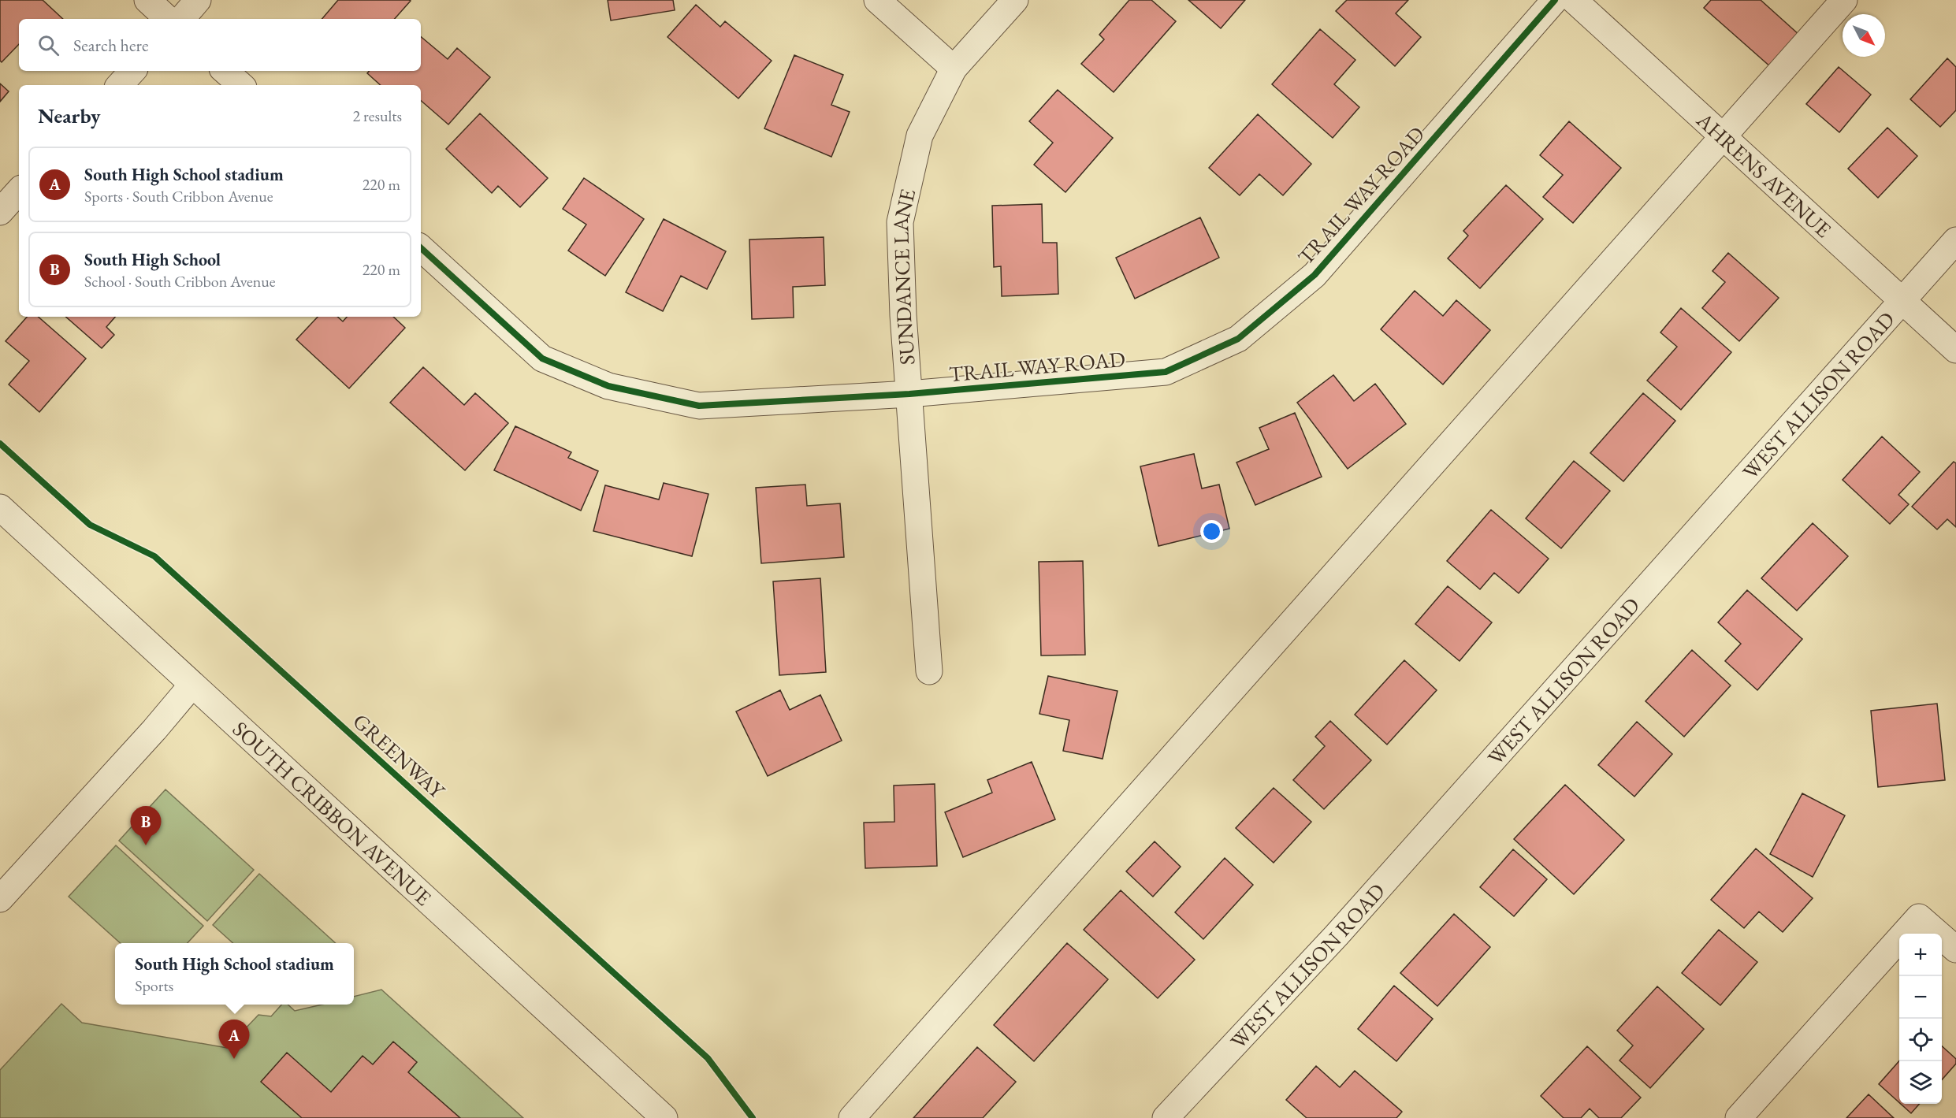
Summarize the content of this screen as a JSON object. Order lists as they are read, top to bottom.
{
  "streets": {
    "street": [
      "AHRENS AVENUE",
      "TRAIL WAY ROAD",
      "SUNDANCE LANE",
      "WEST ALLISON ROAD",
      "SOUTH CRIBBON AVENUE"
    ],
    "cycle path": ["GREENWAY"]
  },
  "crossings": [
    ["AHRENS AVENUE", "WEST ALLISON ROAD"],
    ["TRAIL WAY ROAD", "SUNDANCE LANE"]
  ],
  "north": "bottom right",
  "page": {
    "search": "Search here",
    "heading": ["Nearby", "2 results"],
    "list": [
      {
        "mark": "A",
        "name": "South High School stadium",
        "note": "Sports · South Cribbon Avenue",
        "value": "220 m"
      },
      {
        "mark": "B",
        "name": "South High School",
        "note": "School · South Cribbon Avenue",
        "value": "220 m"
      }
    ],
    "pins": ["B", "A"],
    "map_buttons": ["+", "−"],
    "popup": ["South High School stadium", "Sports"]
  }
}
